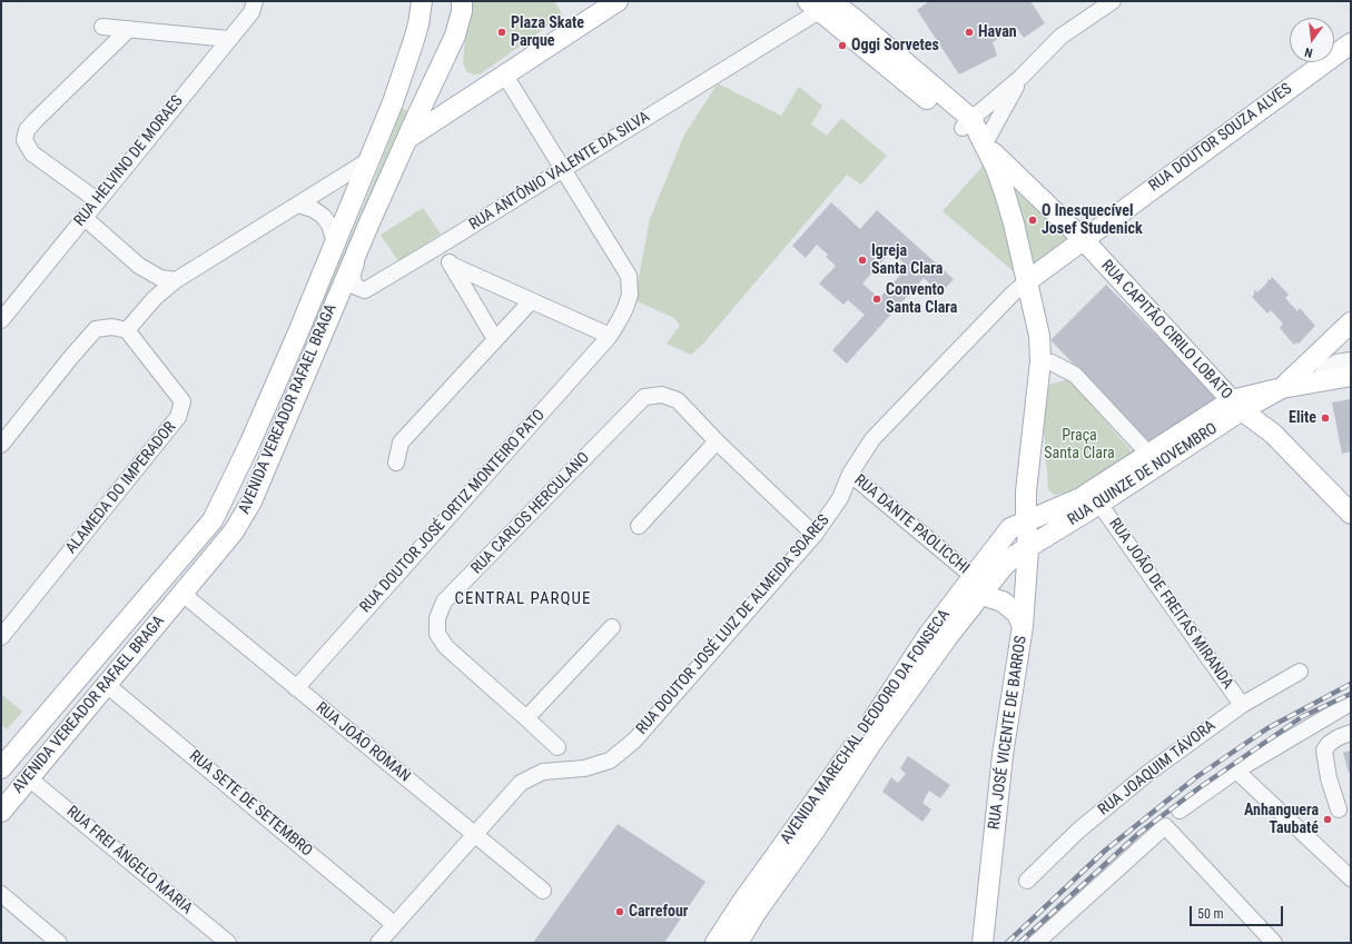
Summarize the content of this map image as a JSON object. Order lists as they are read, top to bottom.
{
  "streets": {
    "main road": [
      "RUA DOUTOR SOUZA ALVES",
      "RUA CAPITÃO CIRILO LOBATO",
      "AVENIDA VEREADOR RAFAEL BRAGA",
      "RUA QUINZE DE NOVEMBRO",
      "AVENIDA MARECHAL DEODORO DA FONSECA",
      "RUA JOSÉ VICENTE DE BARROS"
    ],
    "street": [
      "RUA HELVINO DE MORAES",
      "RUA ANTÔNIO VALENTE DA SILVA",
      "ALAMEDA DO IMPERADOR",
      "RUA DOUTOR JOSÉ ORTIZ MONTEIRO PATO",
      "RUA CARLOS HERCULANO",
      "RUA DANTE PAOLICCHI",
      "RUA JOÃO DE FREITAS MIRANDA",
      "RUA DOUTOR JOSÉ LUIZ DE ALMEIDA SOARES",
      "RUA JOÃO ROMAN",
      "RUA JOAQUIM TÁVORA",
      "RUA SETE DE SETEMBRO",
      "RUA FREI ÂNGELO MARIA"
    ]
  },
  "crossings": [
    ["RUA DOUTOR SOUZA ALVES", "RUA CAPITÃO CIRILO LOBATO"],
    ["RUA DOUTOR SOUZA ALVES", "RUA DOUTOR JOSÉ LUIZ DE ALMEIDA SOARES"],
    ["RUA DOUTOR SOUZA ALVES", "RUA JOSÉ VICENTE DE BARROS"],
    ["RUA ANTÔNIO VALENTE DA SILVA", "AVENIDA VEREADOR RAFAEL BRAGA"],
    ["RUA ANTÔNIO VALENTE DA SILVA", "RUA DOUTOR JOSÉ ORTIZ MONTEIRO PATO"],
    ["RUA CAPITÃO CIRILO LOBATO", "RUA QUINZE DE NOVEMBRO"],
    ["RUA CAPITÃO CIRILO LOBATO", "RUA JOSÉ VICENTE DE BARROS"],
    ["AVENIDA VEREADOR RAFAEL BRAGA", "RUA JOÃO ROMAN"],
    ["AVENIDA VEREADOR RAFAEL BRAGA", "RUA SETE DE SETEMBRO"],
    ["AVENIDA VEREADOR RAFAEL BRAGA", "RUA FREI ÂNGELO MARIA"],
    ["RUA QUINZE DE NOVEMBRO", "RUA JOÃO DE FREITAS MIRANDA"],
    ["RUA QUINZE DE NOVEMBRO", "AVENIDA MARECHAL DEODORO DA FONSECA"],
    ["RUA QUINZE DE NOVEMBRO", "RUA JOSÉ VICENTE DE BARROS"],
    ["RUA DOUTOR JOSÉ ORTIZ MONTEIRO PATO", "RUA JOÃO ROMAN"],
    ["RUA DANTE PAOLICCHI", "RUA DOUTOR JOSÉ LUIZ DE ALMEIDA SOARES"],
    ["RUA DANTE PAOLICCHI", "AVENIDA MARECHAL DEODORO DA FONSECA"],
    ["RUA JOÃO DE FREITAS MIRANDA", "RUA JOAQUIM TÁVORA"],
    ["RUA DOUTOR JOSÉ LUIZ DE ALMEIDA SOARES", "RUA JOSÉ VICENTE DE BARROS"],
    ["RUA DOUTOR JOSÉ LUIZ DE ALMEIDA SOARES", "RUA JOÃO ROMAN"],
    ["RUA DOUTOR JOSÉ LUIZ DE ALMEIDA SOARES", "RUA SETE DE SETEMBRO"],
    ["AVENIDA MARECHAL DEODORO DA FONSECA", "RUA JOSÉ VICENTE DE BARROS"]
  ],
  "districts": ["CENTRAL PARQUE"],
  "parks": ["Praça Santa Clara"],
  "places": [
    "Plaza Skate Parque",
    "Havan",
    "Oggi Sorvetes",
    "O Inesquecível Josef Studenick",
    "Igreja Santa Clara",
    "Convento Santa Clara",
    "Elite",
    "Anhanguera Taubaté",
    "Carrefour"
  ],
  "scale_bar": "50 m",
  "north": "bottom"
}
